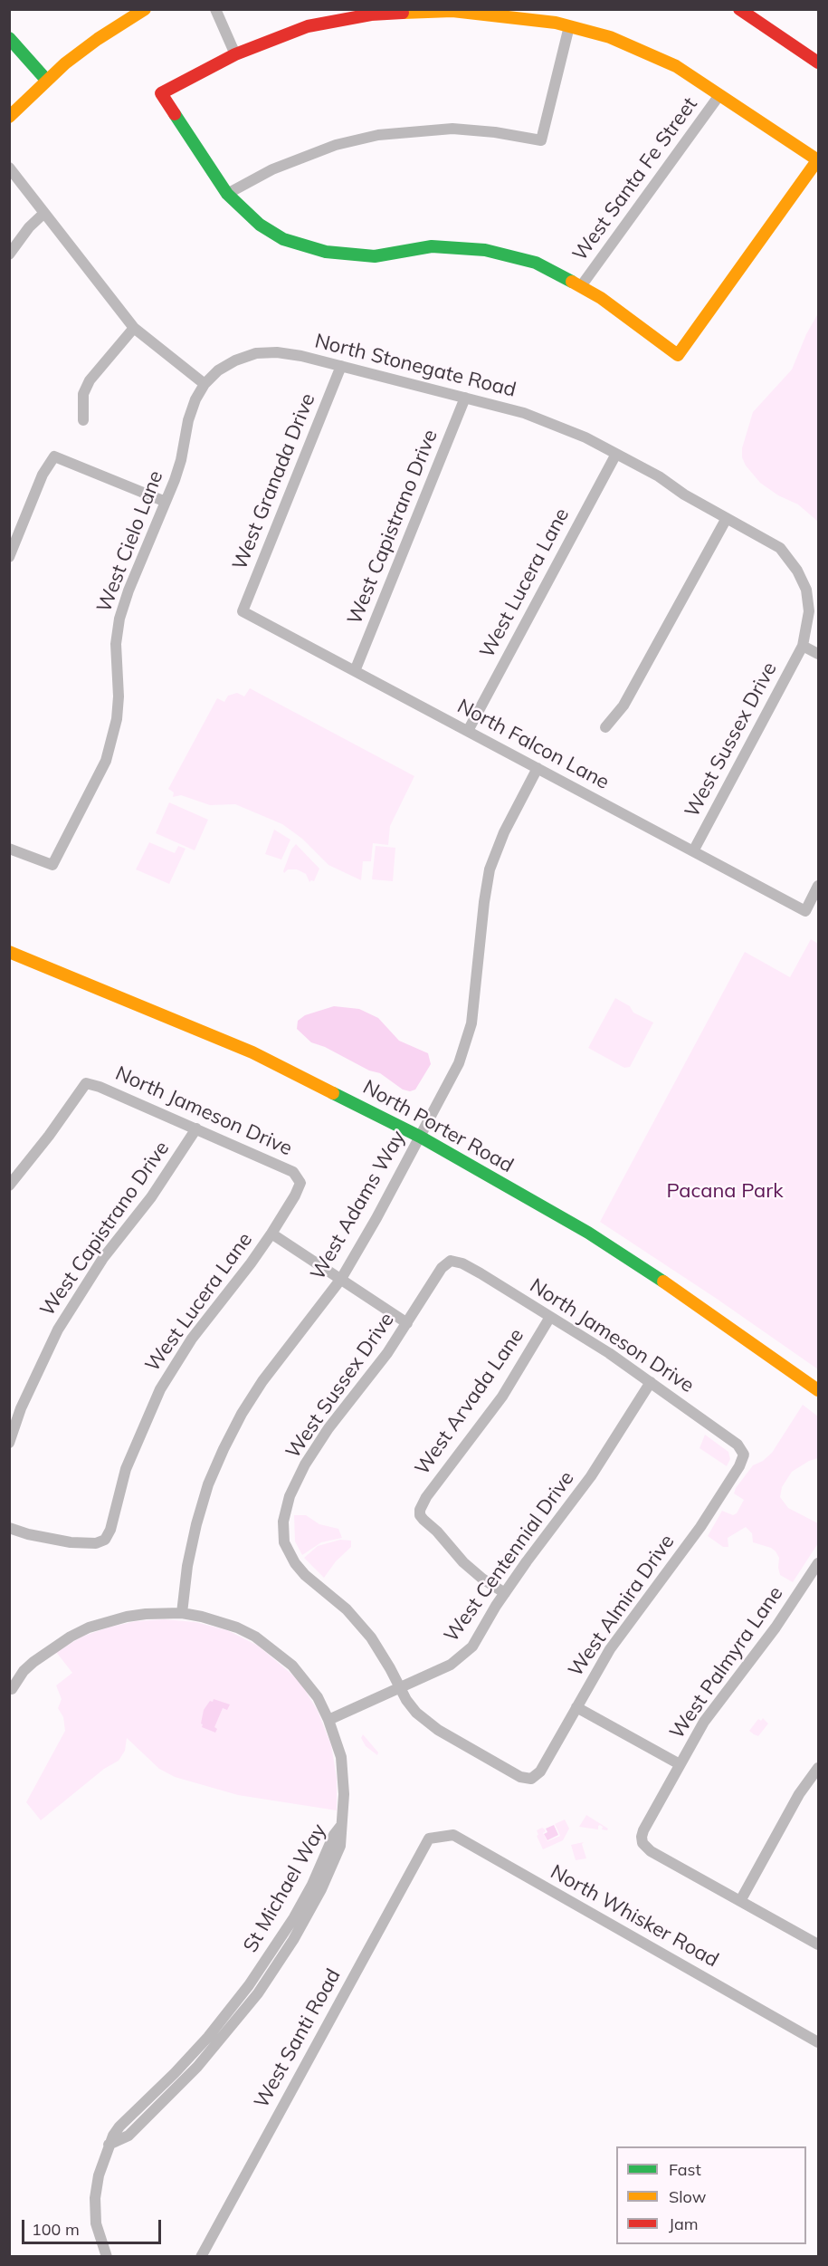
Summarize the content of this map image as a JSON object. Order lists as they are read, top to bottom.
{
  "streets": {
    "street": [
      "West Santa Fe Street",
      "North Stonegate Road",
      "West Granada Drive",
      "West Capistrano Drive",
      "West Cielo Lane",
      "West Lucera Lane",
      "West Sussex Drive",
      "North Falcon Lane",
      "North Jameson Drive",
      "North Porter Road",
      "West Adams Way",
      "West Arvada Lane",
      "West Centennial Drive",
      "West Almira Drive",
      "West Palmyra Lane",
      "St Michael Way",
      "North Whisker Road",
      "West Santi Road"
    ]
  },
  "crossings": [
    ["North Stonegate Road", "West Granada Drive"],
    ["North Stonegate Road", "West Capistrano Drive"],
    ["North Stonegate Road", "West Cielo Lane"],
    ["North Stonegate Road", "West Lucera Lane"],
    ["North Stonegate Road", "West Sussex Drive"],
    ["West Granada Drive", "North Falcon Lane"],
    ["West Capistrano Drive", "North Falcon Lane"],
    ["West Capistrano Drive", "North Jameson Drive"],
    ["West Lucera Lane", "North Falcon Lane"],
    ["West Lucera Lane", "North Jameson Drive"],
    ["West Sussex Drive", "North Falcon Lane"],
    ["West Sussex Drive", "North Jameson Drive"],
    ["West Sussex Drive", "West Centennial Drive"],
    ["West Sussex Drive", "West Almira Drive"],
    ["North Falcon Lane", "West Adams Way"],
    ["North Jameson Drive", "West Arvada Lane"],
    ["North Jameson Drive", "West Centennial Drive"],
    ["North Jameson Drive", "West Almira Drive"],
    ["North Porter Road", "West Adams Way"],
    ["West Arvada Lane", "West Centennial Drive"],
    ["West Centennial Drive", "West Almira Drive"],
    ["West Centennial Drive", "St Michael Way"],
    ["North Whisker Road", "West Santi Road"]
  ],
  "parks": ["Pacana Park"],
  "legend": ["Fast", "Slow", "Jam"],
  "scale_bar": "100 m"
}
